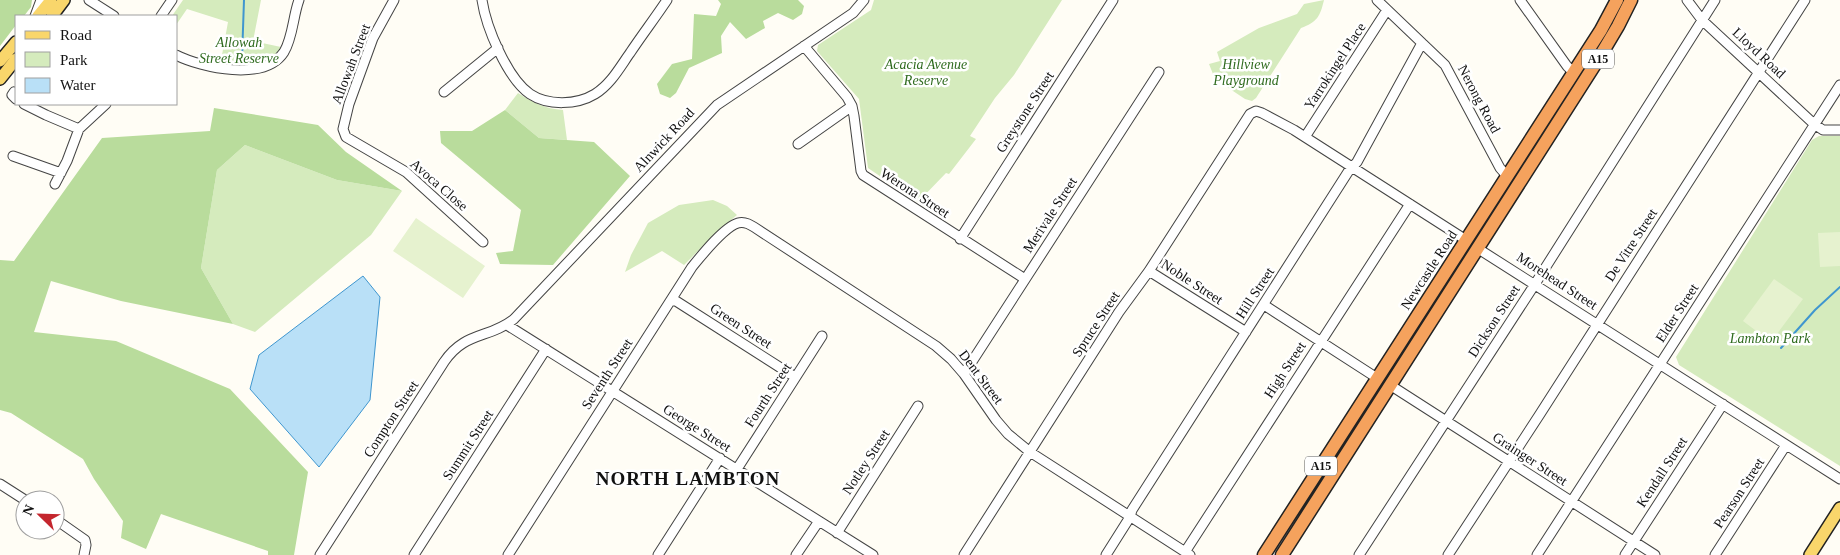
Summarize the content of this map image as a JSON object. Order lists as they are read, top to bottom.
{
  "streets": {
    "highway": ["A15", "Newcastle Road", "Morehead Street"],
    "street": [
      "Lloyd Road",
      "Allowah Street",
      "Yarrokingel Place",
      "Nerong Road",
      "Greystone Street",
      "Alnwick Road",
      "Avoca Close",
      "Werona Street",
      "Merivale Street",
      "De Vitre Street",
      "Noble Street",
      "Hill Street",
      "Elder Street",
      "Dickson Street",
      "Spruce Street",
      "Green Street",
      "High Street",
      "Seventh Street",
      "Dent Street",
      "Fourth Street",
      "Compton Street",
      "George Street",
      "Summit Street",
      "Grainger Street",
      "Notley Street",
      "Kendall Street",
      "Pearson Street"
    ]
  },
  "crossings": [
    ["Lloyd Road", "De Vitre Street"],
    ["Lloyd Road", "Elder Street"],
    ["Lloyd Road", "Dickson Street"],
    ["Allowah Street", "Avoca Close"],
    ["Yarrokingel Place", "Nerong Road"],
    ["Yarrokingel Place", "Morehead Street"],
    ["Nerong Road", "Newcastle Road"],
    ["Nerong Road", "Hill Street"],
    ["Greystone Street", "Werona Street"],
    ["Alnwick Road", "Werona Street"],
    ["Alnwick Road", "Compton Street"],
    ["Alnwick Road", "George Street"],
    ["Werona Street", "Merivale Street"],
    ["Merivale Street", "Dent Street"],
    ["De Vitre Street", "Morehead Street"],
    ["De Vitre Street", "Grainger Street"],
    ["Newcastle Road", "Morehead Street"],
    ["Newcastle Road", "Grainger Street"],
    ["Morehead Street", "Hill Street"],
    ["Morehead Street", "Elder Street"],
    ["Morehead Street", "Dickson Street"],
    ["Morehead Street", "Spruce Street"],
    ["Morehead Street", "High Street"],
    ["Morehead Street", "Kendall Street"],
    ["Morehead Street", "Pearson Street"],
    ["Noble Street", "Hill Street"],
    ["Noble Street", "Spruce Street"],
    ["Hill Street", "Dent Street"],
    ["Elder Street", "Grainger Street"],
    ["Dickson Street", "Grainger Street"],
    ["Spruce Street", "Dent Street"],
    ["Green Street", "Seventh Street"],
    ["Green Street", "Fourth Street"],
    ["High Street", "Dent Street"],
    ["Seventh Street", "Dent Street"],
    ["Seventh Street", "George Street"],
    ["Fourth Street", "George Street"],
    ["Compton Street", "George Street"],
    ["George Street", "Summit Street"],
    ["George Street", "Notley Street"],
    ["Grainger Street", "Kendall Street"]
  ],
  "districts": ["NORTH LAMBTON"],
  "parks": [
    "Allowah Street Reserve",
    "Acacia Avenue Reserve",
    "Hillview Playground",
    "Lambton Park"
  ],
  "legend": ["Road", "Park", "Water"],
  "north": "top left"
}
